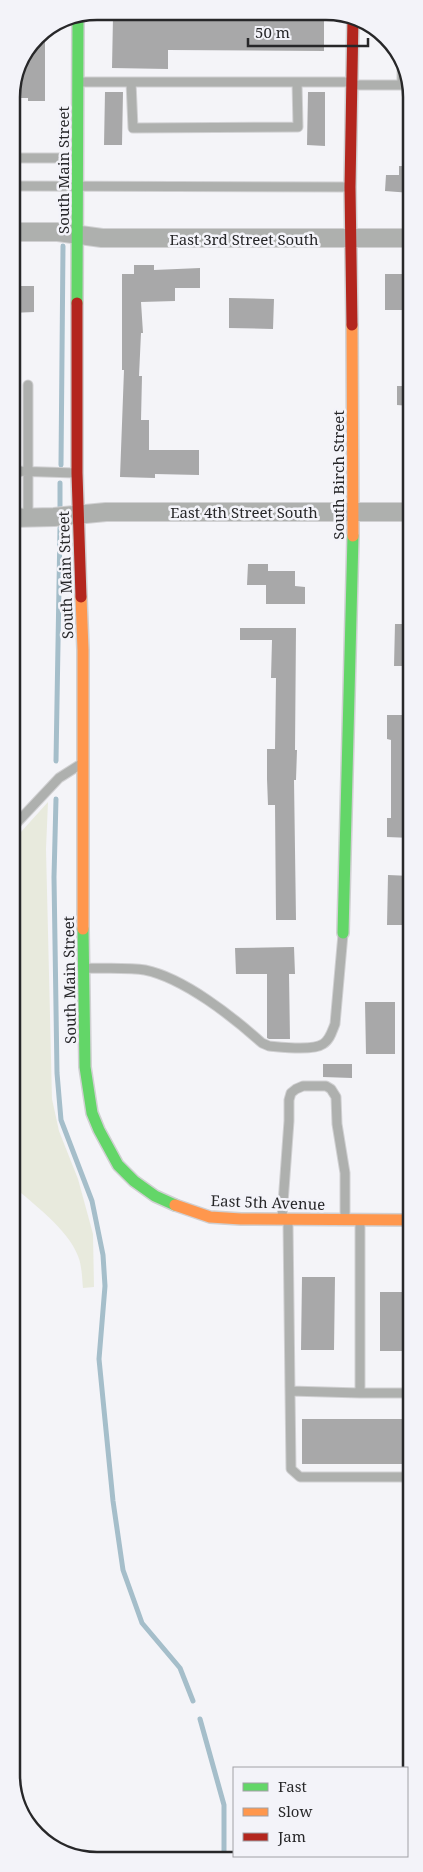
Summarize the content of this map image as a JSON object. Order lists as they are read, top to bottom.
{
  "streets": {
    "street": [
      "South Main Street",
      "East 3rd Street South",
      "South Birch Street",
      "East 4th Street South",
      "East 5th Avenue"
    ]
  },
  "crossings": [
    ["South Main Street", "East 3rd Street South"],
    ["South Main Street", "East 4th Street South"],
    ["South Main Street", "East 5th Avenue"],
    ["East 3rd Street South", "South Birch Street"],
    ["South Birch Street", "East 4th Street South"]
  ],
  "legend": ["Fast", "Slow", "Jam"],
  "scale_bar": "50 m"
}
